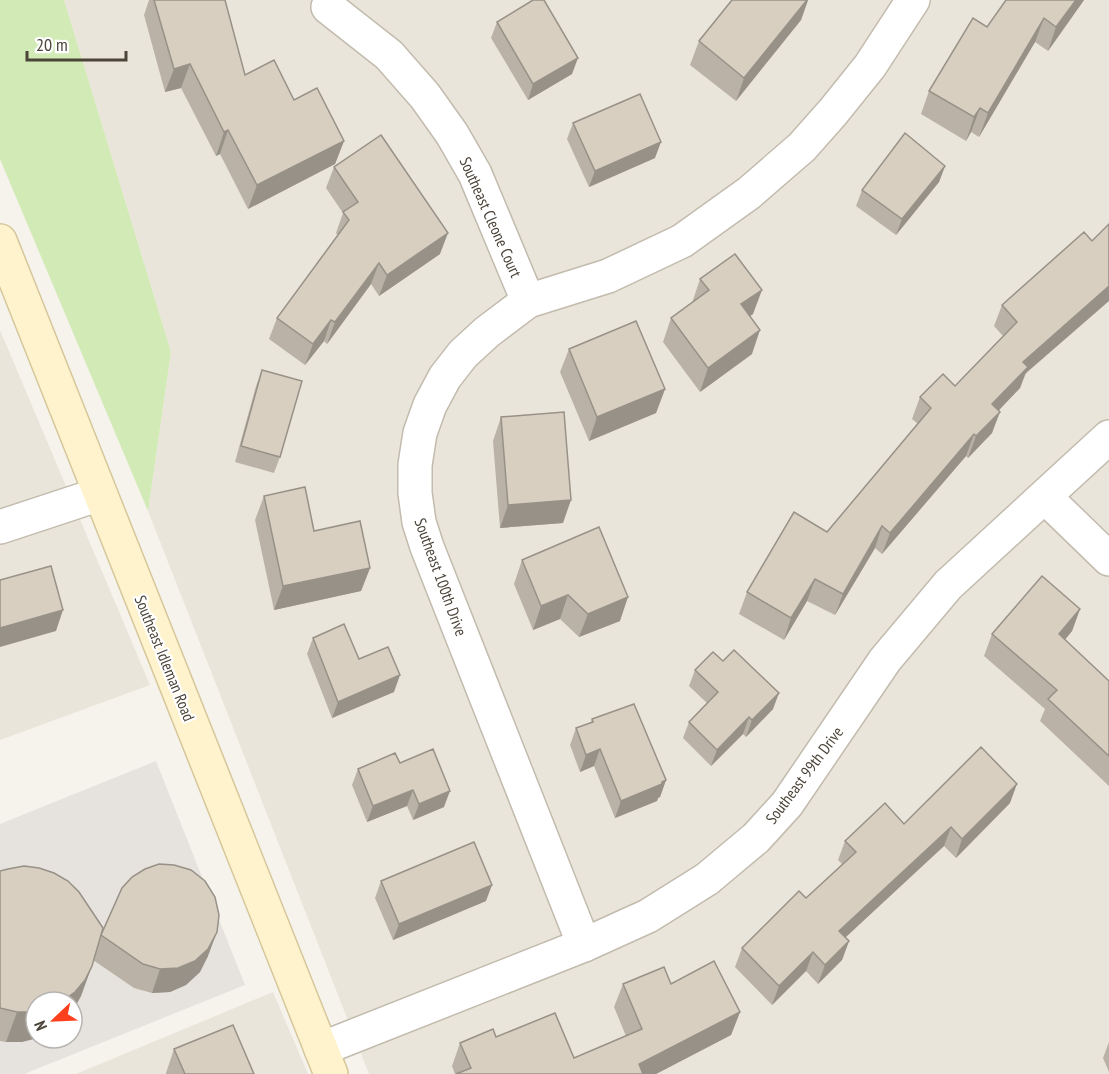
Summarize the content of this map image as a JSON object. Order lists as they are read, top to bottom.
{
  "streets": {
    "main road": ["Southeast Idleman Road"],
    "street": ["Southeast Cleone Court", "Southeast 100th Drive", "Southeast 99th Drive"]
  },
  "crossings": [
    ["Southeast Cleone Court", "Southeast 100th Drive"],
    ["Southeast 100th Drive", "Southeast 99th Drive"],
    ["Southeast Idleman Road", "Southeast 99th Drive"]
  ],
  "scale_bar": "20 m",
  "north": "bottom left"
}
